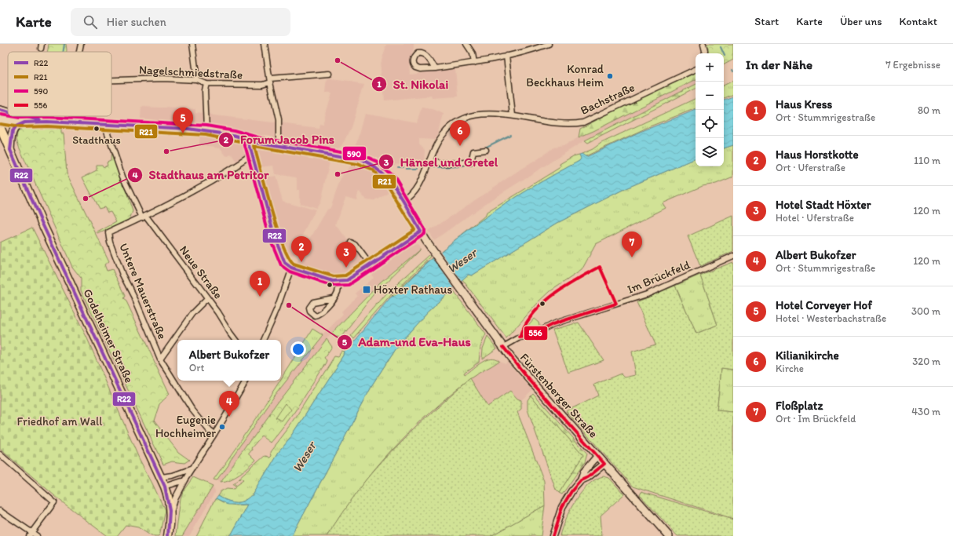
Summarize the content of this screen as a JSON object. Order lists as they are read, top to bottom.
{
  "streets": {
    "main road": ["Godelheimer Straße", "Fürstenberger Straße"],
    "street": [
      "Nagelschmiedstraße",
      "Bachstraße",
      "Neue Straße",
      "Im Brückfeld",
      "Untere Mauerstraße"
    ]
  },
  "crossings": [
    ["Bachstraße", "Fürstenberger Straße"],
    ["Neue Straße", "Untere Mauerstraße"],
    ["Neue Straße", "Fürstenberger Straße"],
    ["Im Brückfeld", "Fürstenberger Straße"]
  ],
  "water": ["Weser"],
  "parks": ["Friedhof am Wall"],
  "places": {
    "other": [
      "St. Nikolai",
      "Konrad Beckhaus Heim",
      "Stadthaus",
      "Forum Jacob Pins",
      "Hänsel und Gretel",
      "Stadthaus am Petritor",
      "Adam-und Eva-Haus",
      "Eugenie Hochheimer"
    ],
    "transit": ["Höxter Rathaus"]
  },
  "lines": [
    "transit line R22",
    "transit line 590",
    "transit line R21",
    "transit line 556"
  ],
  "legend": [
    "R22",
    "R21",
    "590",
    "556"
  ],
  "page": {
    "header": "Karte",
    "search": "Hier suchen",
    "nav": [
      "Start",
      "Karte",
      "Über uns",
      "Kontakt"
    ],
    "heading": ["In der Nähe", "7 Ergebnisse"],
    "map_buttons": ["+", "−"],
    "list": [
      {
        "mark": "1",
        "name": "Haus Kress",
        "note": "Ort · Stummrigestraße",
        "value": "80 m"
      },
      {
        "mark": "2",
        "name": "Haus Horstkotte",
        "note": "Ort · Uferstraße",
        "value": "110 m"
      },
      {
        "mark": "3",
        "name": "Hotel Stadt Höxter",
        "note": "Hotel · Uferstraße",
        "value": "120 m"
      },
      {
        "mark": "4",
        "name": "Albert Bukofzer",
        "note": "Ort · Stummrigestraße",
        "value": "120 m"
      },
      {
        "mark": "5",
        "name": "Hotel Corveyer Hof",
        "note": "Hotel · Westerbachstraße",
        "value": "300 m"
      },
      {
        "mark": "6",
        "name": "Kilianikirche",
        "note": "Kirche",
        "value": "320 m"
      },
      {
        "mark": "7",
        "name": "Floßplatz",
        "note": "Ort · Im Brückfeld",
        "value": "430 m"
      }
    ],
    "pins": [
      "5",
      "6",
      "7",
      "2",
      "3",
      "1",
      "4"
    ],
    "popup": ["Albert Bukofzer", "Ort"]
  }
}
